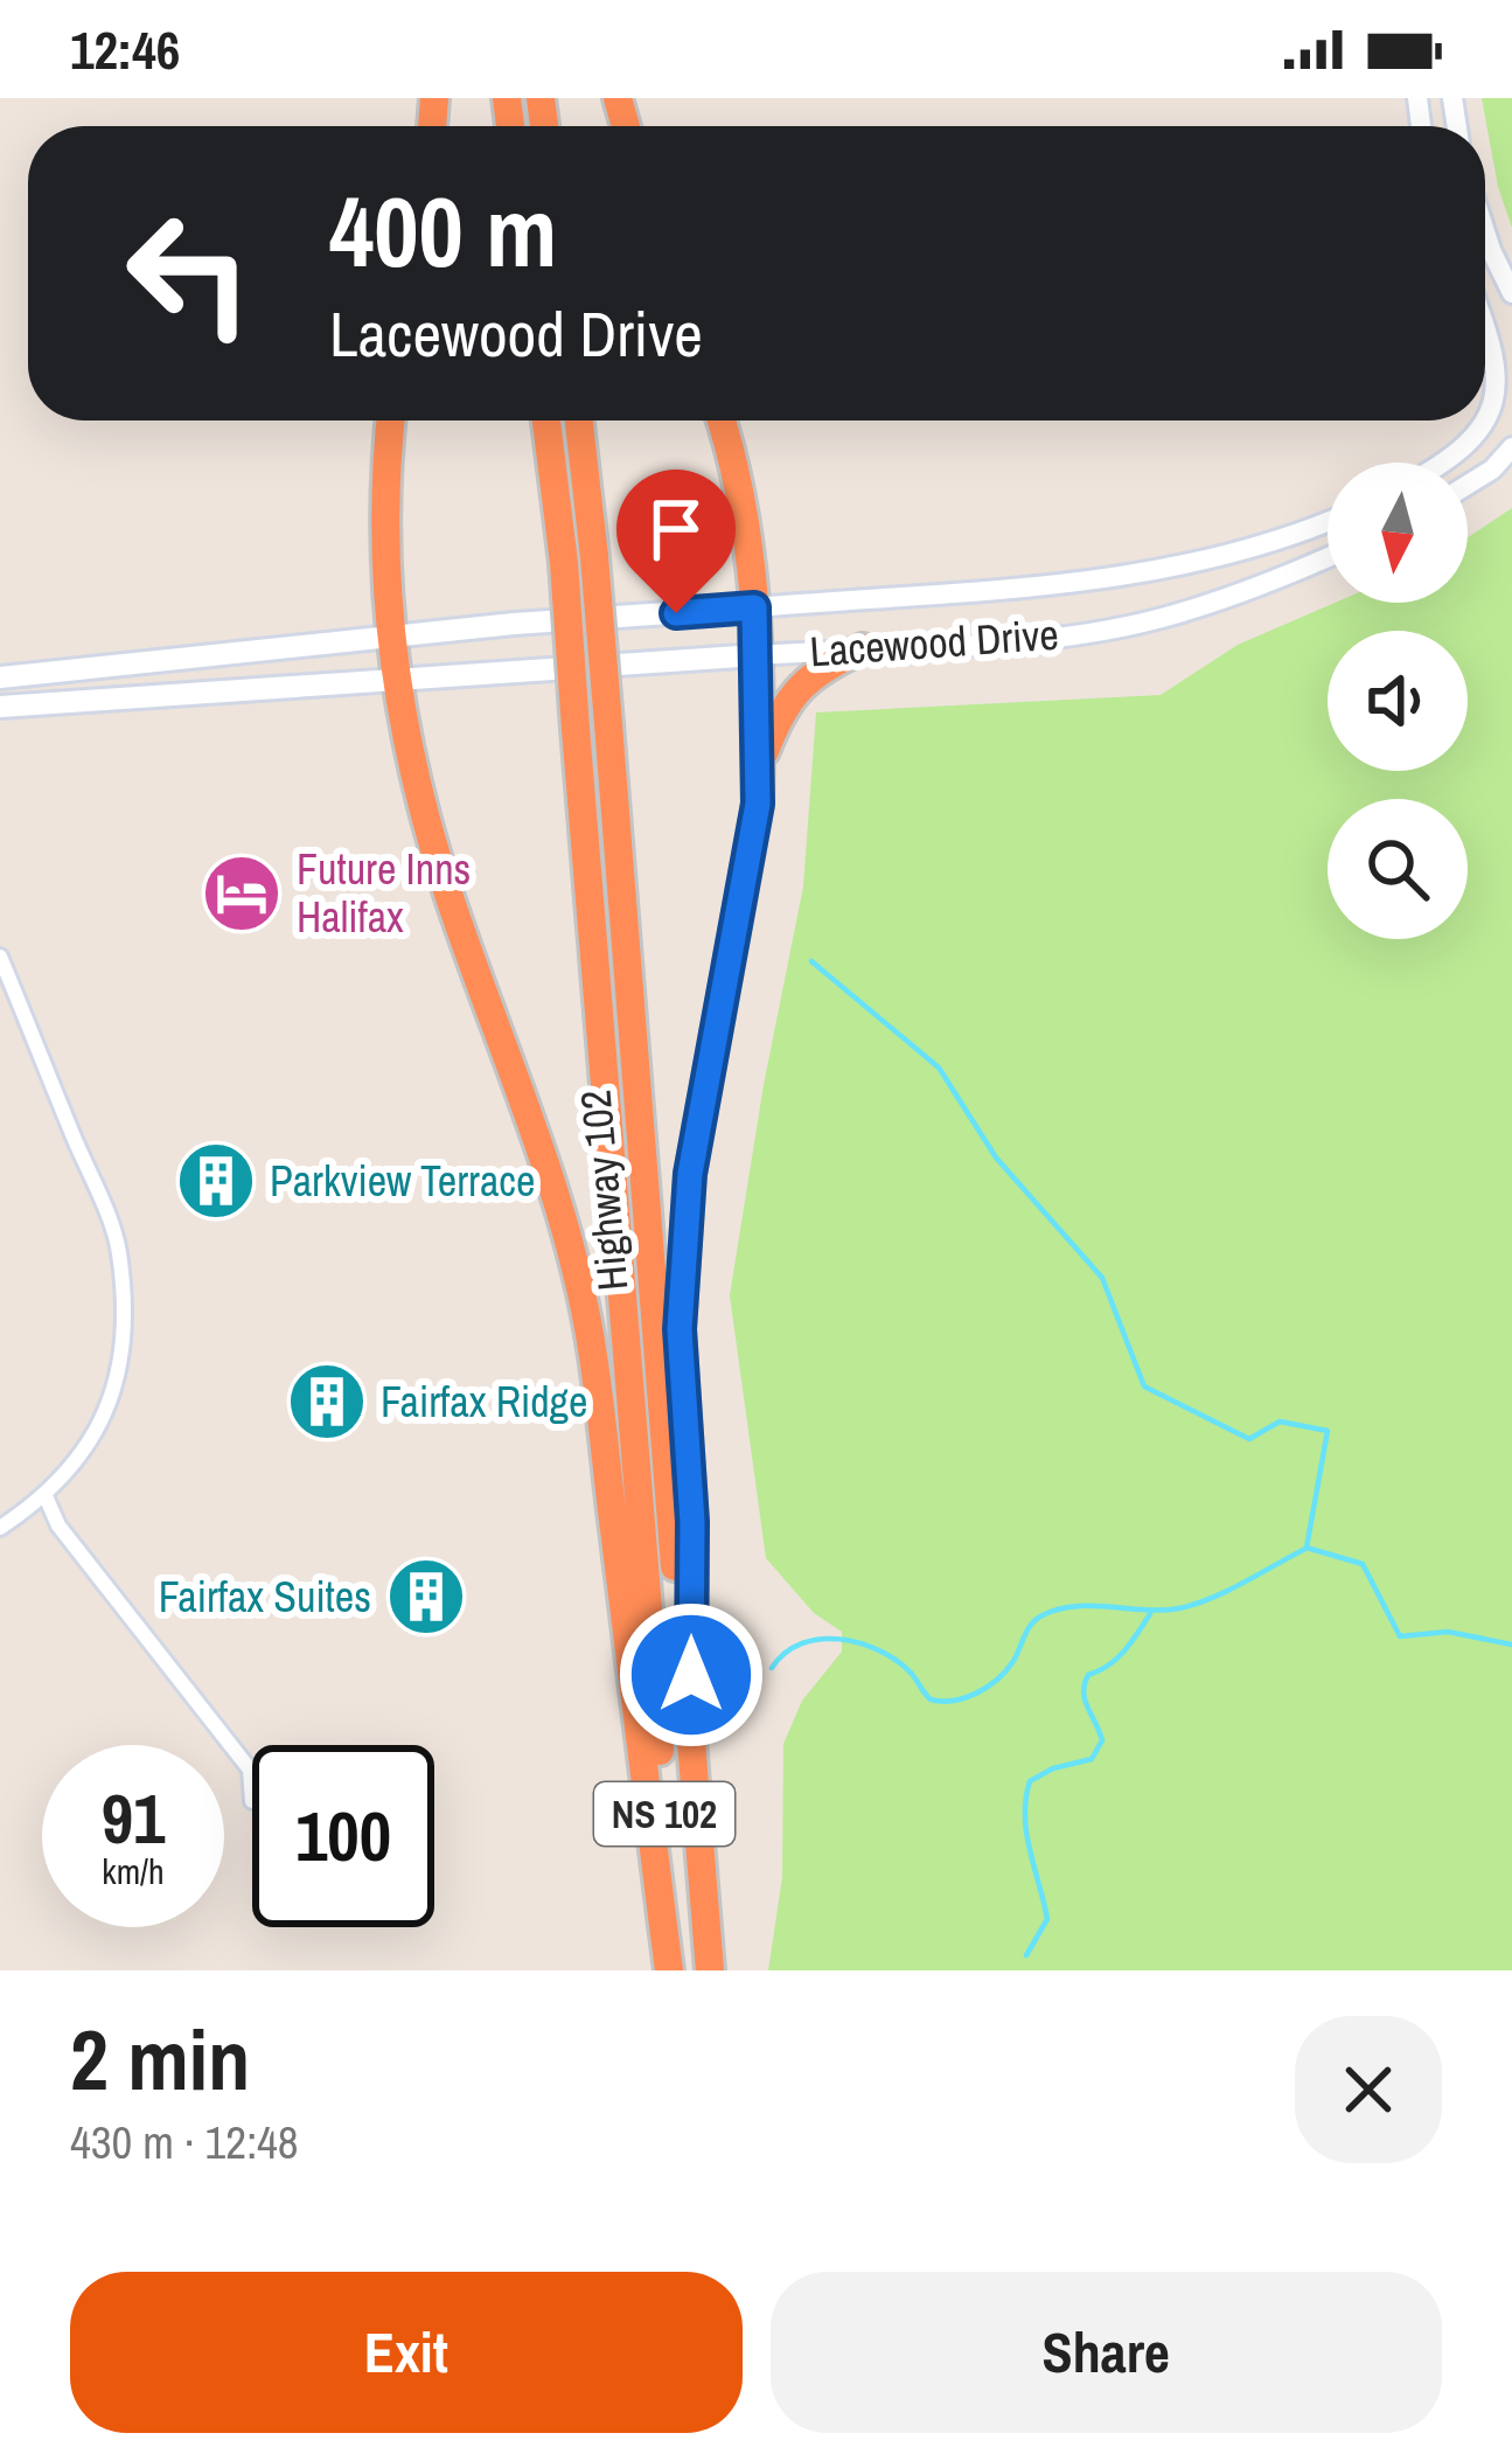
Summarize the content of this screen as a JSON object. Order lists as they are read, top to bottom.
{
  "streets": {
    "highway": ["Highway 102", "NS 102"],
    "main road": ["Lacewood Drive"]
  },
  "places": {
    "hotel": ["Future Inns Halifax"],
    "building": ["Parkview Terrace", "Fairfax Ridge", "Fairfax Suites"]
  },
  "north": "bottom",
  "page": {
    "status": "12:46",
    "turn": ["400 m", "Lacewood Drive"],
    "speed": "91 km/h",
    "limit": "100",
    "heading": ["2 min", "430 m · 12:48"],
    "buttons": ["Exit", "Share"]
  }
}
